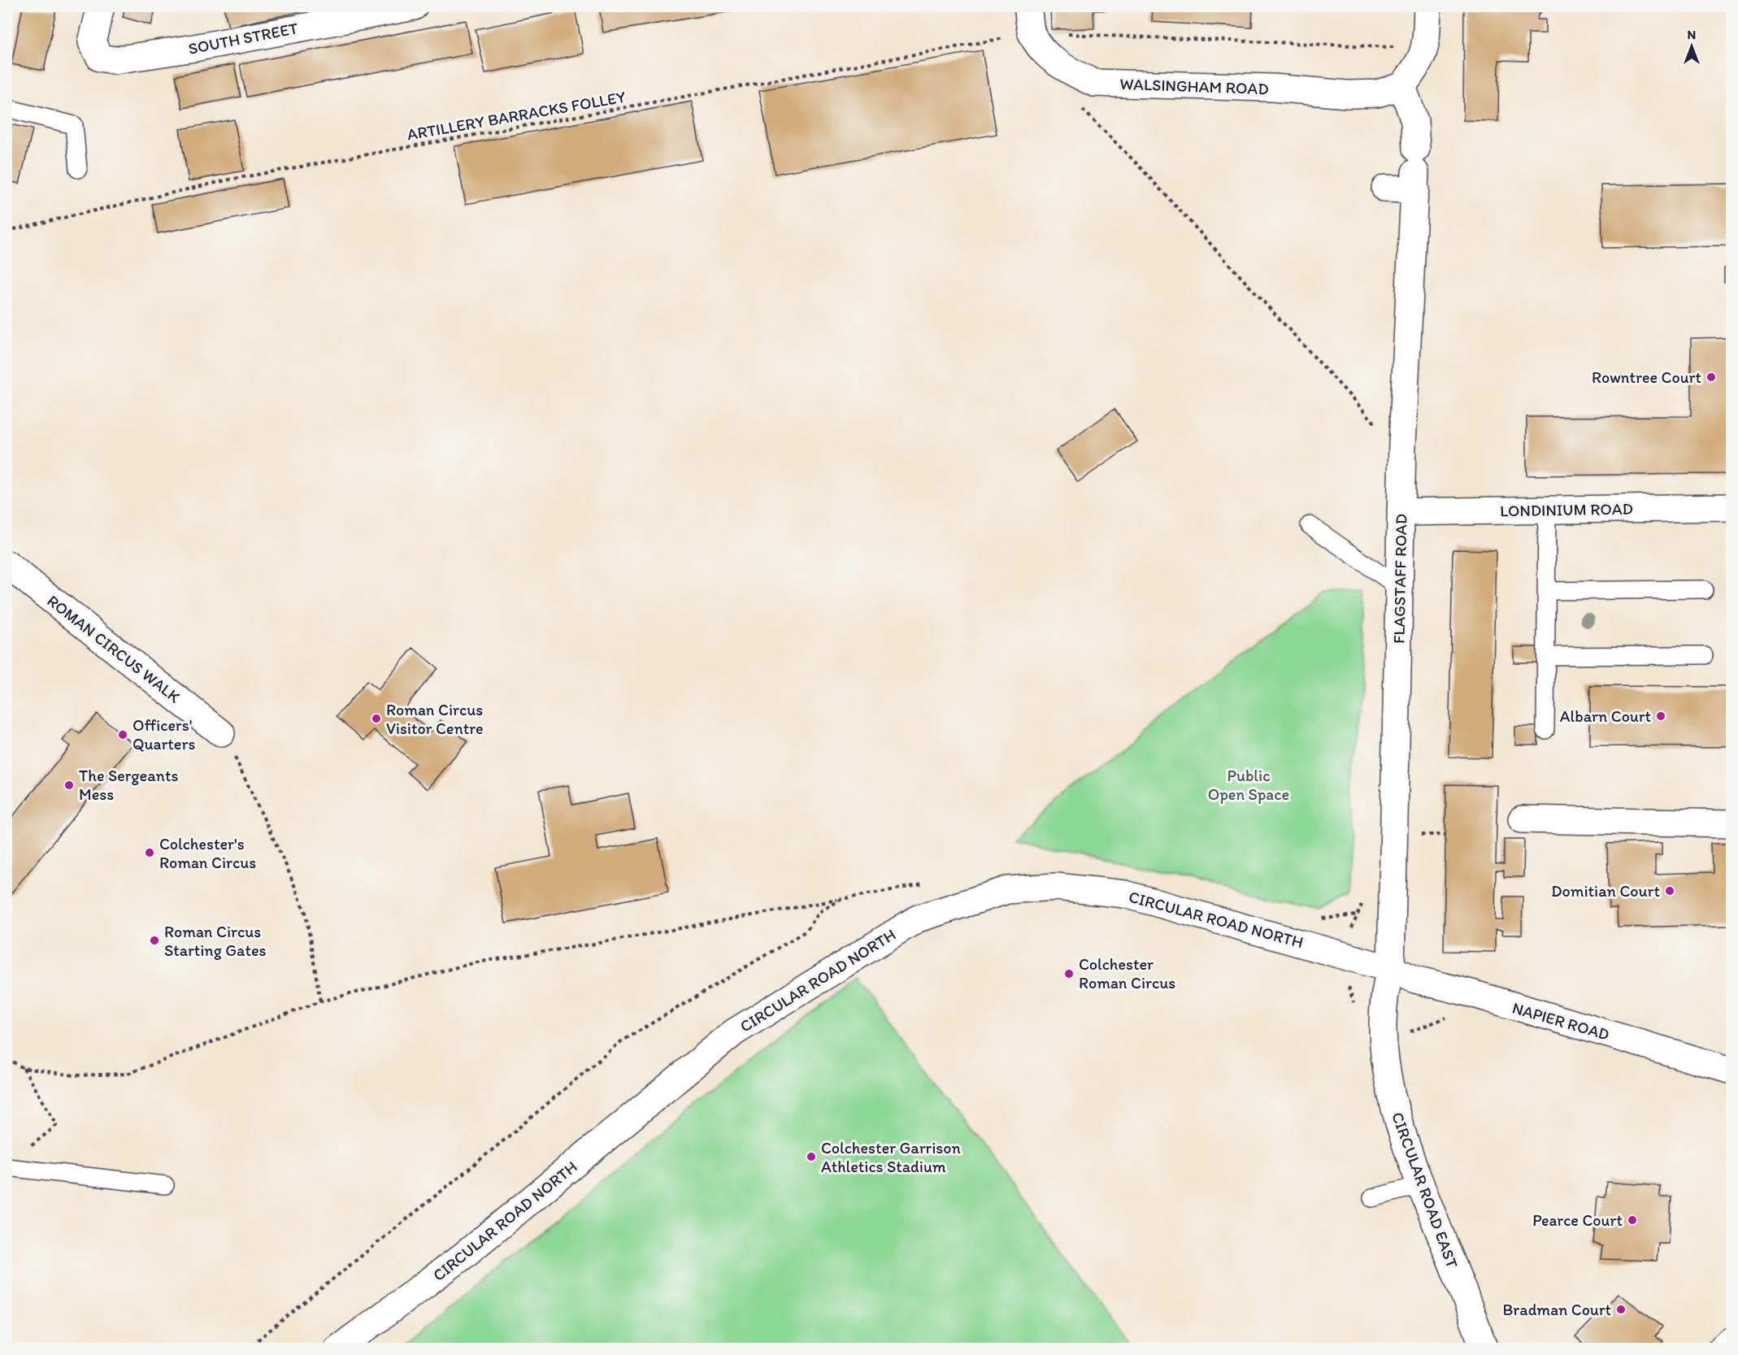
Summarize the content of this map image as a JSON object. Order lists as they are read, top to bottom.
{
  "streets": {
    "street": [
      "SOUTH STREET",
      "WALSINGHAM ROAD",
      "LONDINIUM ROAD",
      "FLAGSTAFF ROAD",
      "ROMAN CIRCUS WALK",
      "CIRCULAR ROAD NORTH",
      "NAPIER ROAD",
      "CIRCULAR ROAD EAST"
    ],
    "path": ["ARTILLERY BARRACKS FOLLEY"]
  },
  "crossings": [
    ["WALSINGHAM ROAD", "ARTILLERY BARRACKS FOLLEY"],
    ["WALSINGHAM ROAD", "FLAGSTAFF ROAD"],
    ["LONDINIUM ROAD", "FLAGSTAFF ROAD"],
    ["FLAGSTAFF ROAD", "CIRCULAR ROAD NORTH"],
    ["FLAGSTAFF ROAD", "NAPIER ROAD"],
    ["FLAGSTAFF ROAD", "CIRCULAR ROAD EAST"],
    ["CIRCULAR ROAD NORTH", "NAPIER ROAD"],
    ["CIRCULAR ROAD NORTH", "CIRCULAR ROAD EAST"],
    ["NAPIER ROAD", "CIRCULAR ROAD EAST"]
  ],
  "parks": ["Public Open Space"],
  "places": [
    "Rowntree Court",
    "Albarn Court",
    "Roman Circus Visitor Centre",
    "Officers' Quarters",
    "The Sergeants Mess",
    "Colchester's Roman Circus",
    "Domitian Court",
    "Roman Circus Starting Gates",
    "Colchester Roman Circus",
    "Colchester Garrison Athletics Stadium",
    "Pearce Court",
    "Bradman Court"
  ],
  "north": "top"
}
